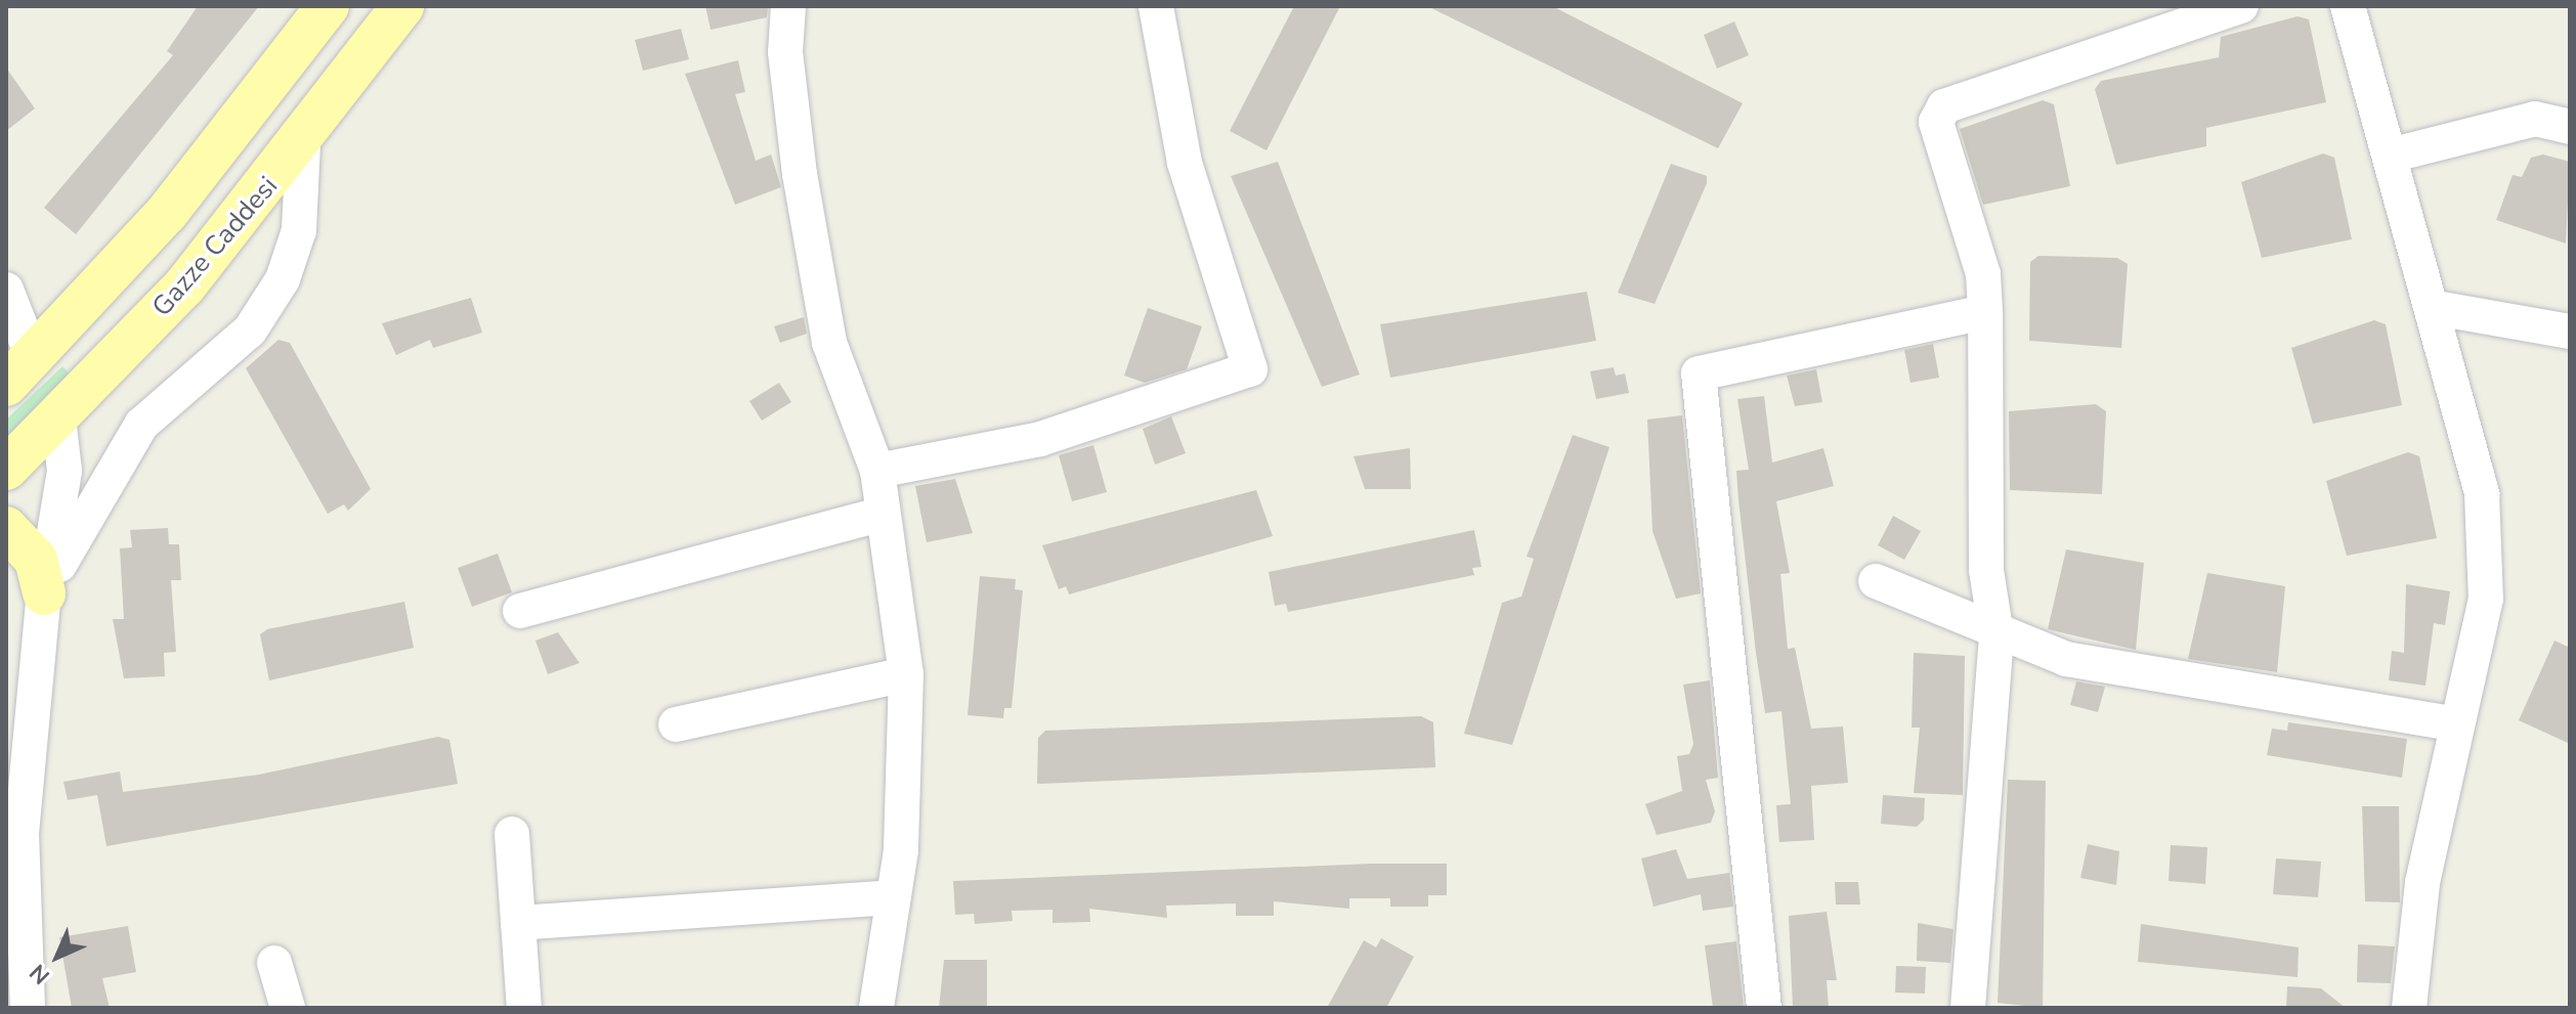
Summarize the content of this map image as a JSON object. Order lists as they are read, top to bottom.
{
  "streets": {
    "main road": ["Gazze Caddesi"]
  },
  "north": "bottom left"
}
